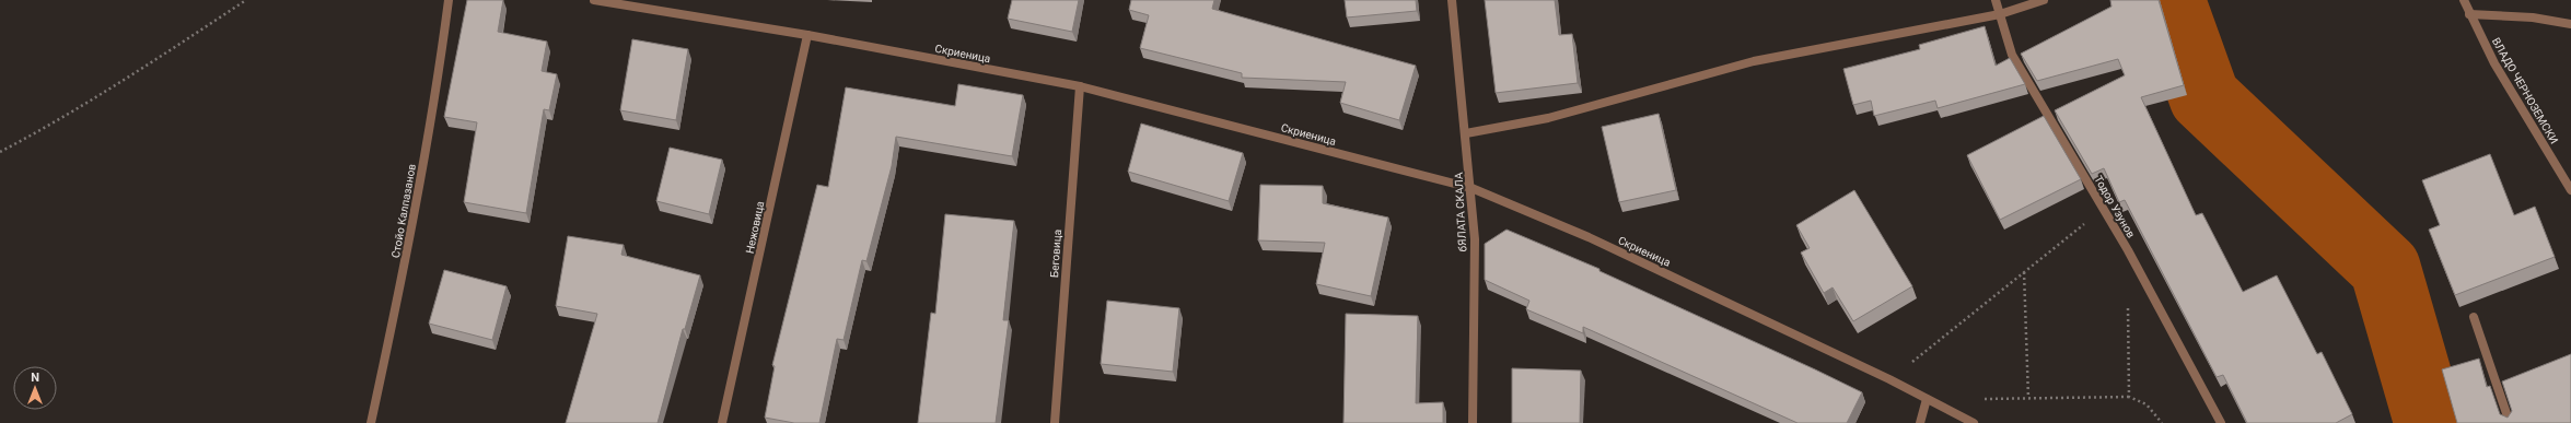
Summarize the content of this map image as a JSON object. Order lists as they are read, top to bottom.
{
  "streets": {
    "street": [
      "Скриеница",
      "ВЛАДО ЧЕРНОЗЕМСКИ",
      "Тодор Узунов",
      "Стойо Калпазанов",
      "бЯЛАТА СКАЛА",
      "Нежовица",
      "Беговица"
    ]
  },
  "crossings": [
    ["Скриеница", "бЯЛАТА СКАЛА"],
    ["Скриеница", "Нежовица"],
    ["Скриеница", "Беговица"]
  ],
  "north": "top"
}
